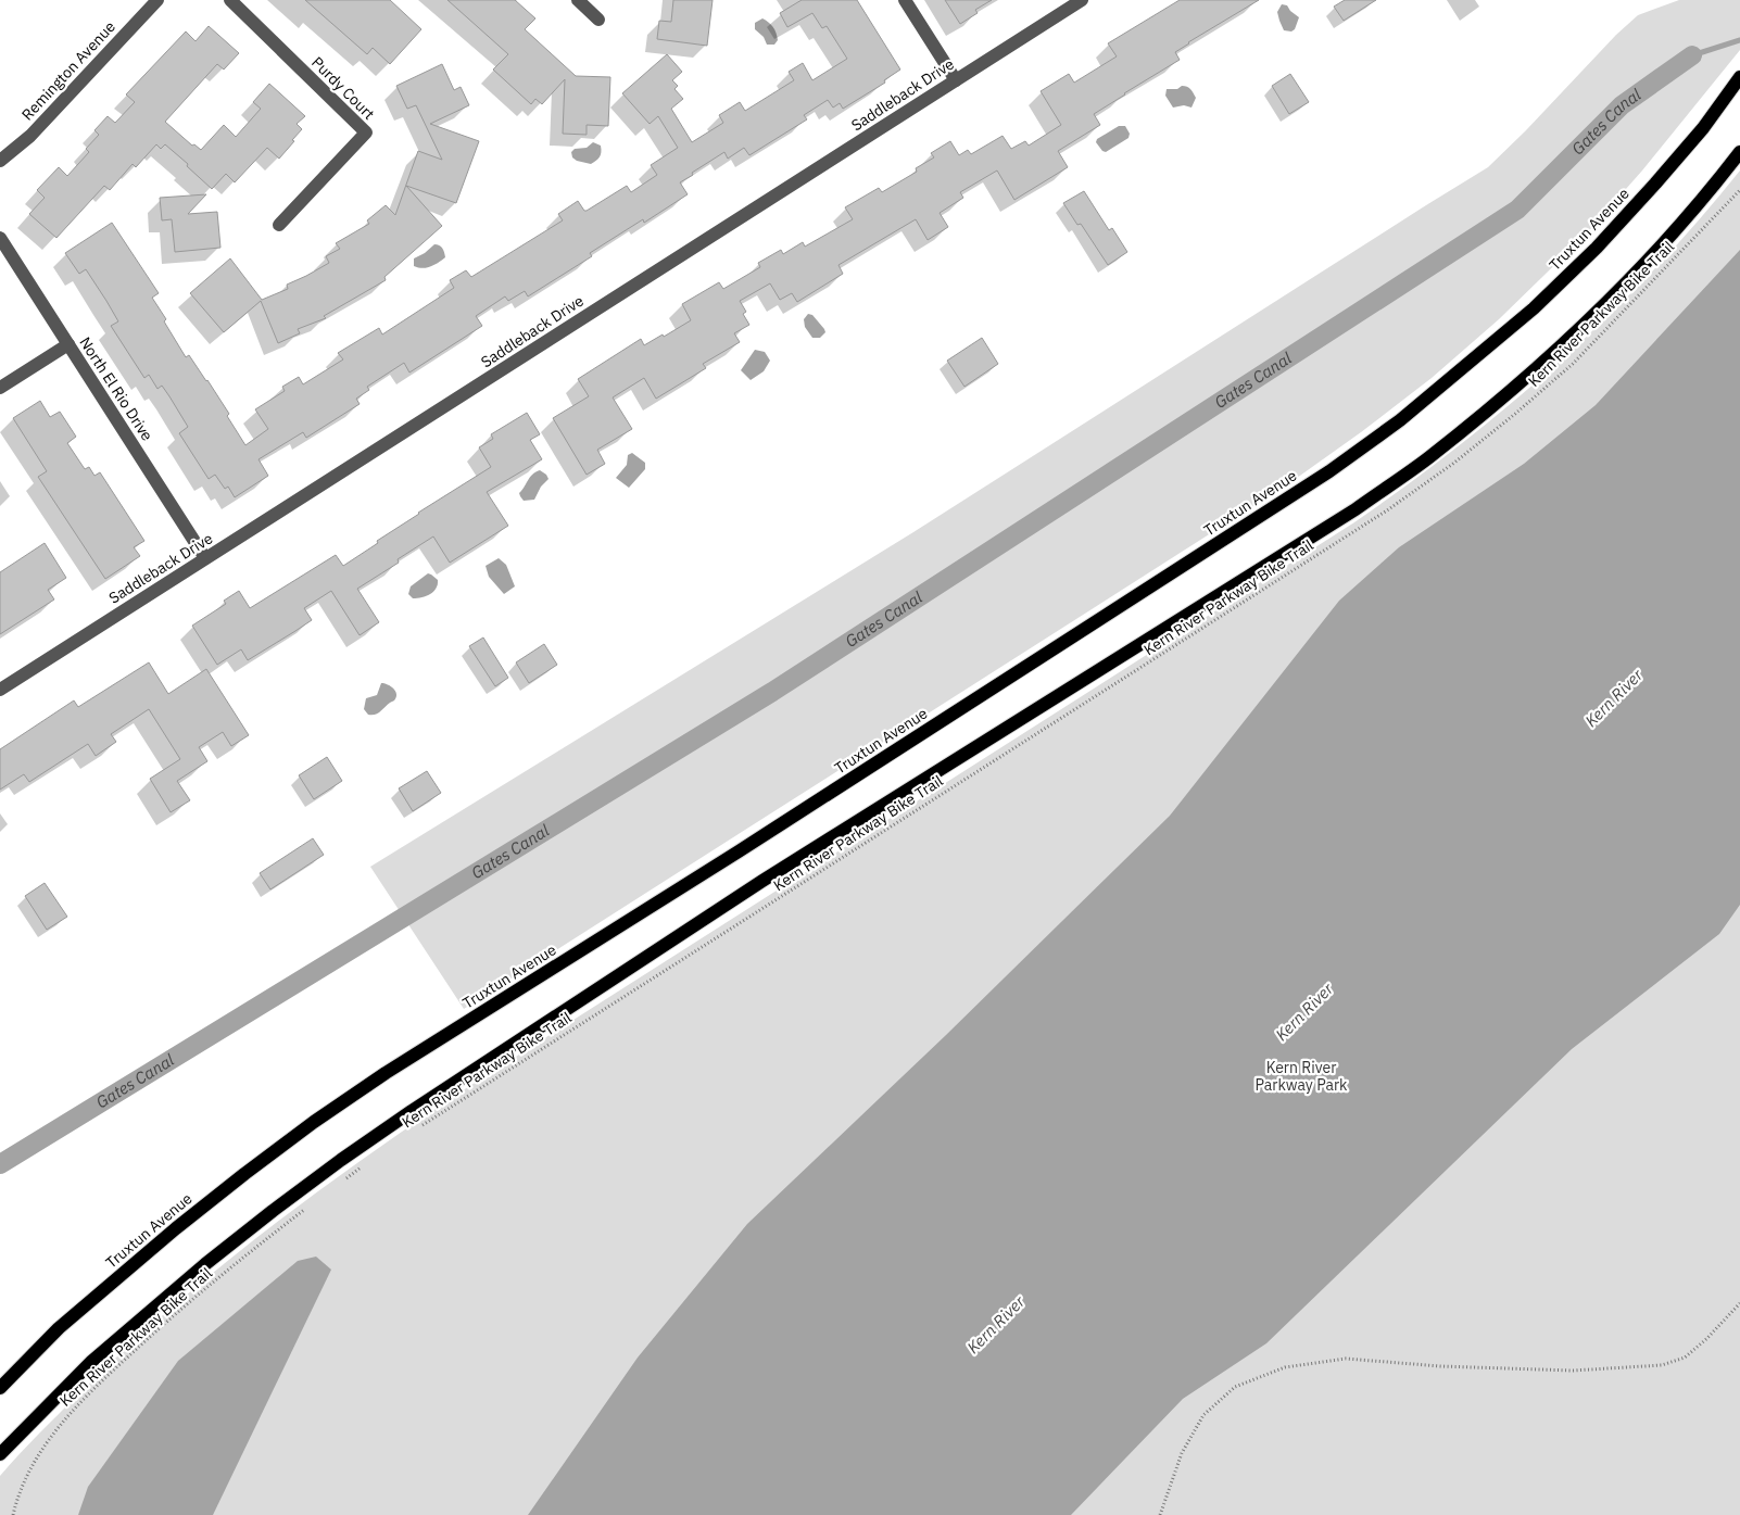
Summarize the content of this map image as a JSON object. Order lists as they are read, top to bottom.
{
  "streets": {
    "main road": ["Truxtun Avenue"],
    "street": [
      "Remington Avenue",
      "Purdy Court",
      "Saddleback Drive",
      "North El Rio Drive"
    ],
    "path": ["Kern River Parkway Bike Trail"]
  },
  "crossings": [
    ["Saddleback Drive", "North El Rio Drive"]
  ],
  "water": ["Gates Canal", "Kern River"],
  "parks": ["Kern River Parkway Park"]
}
